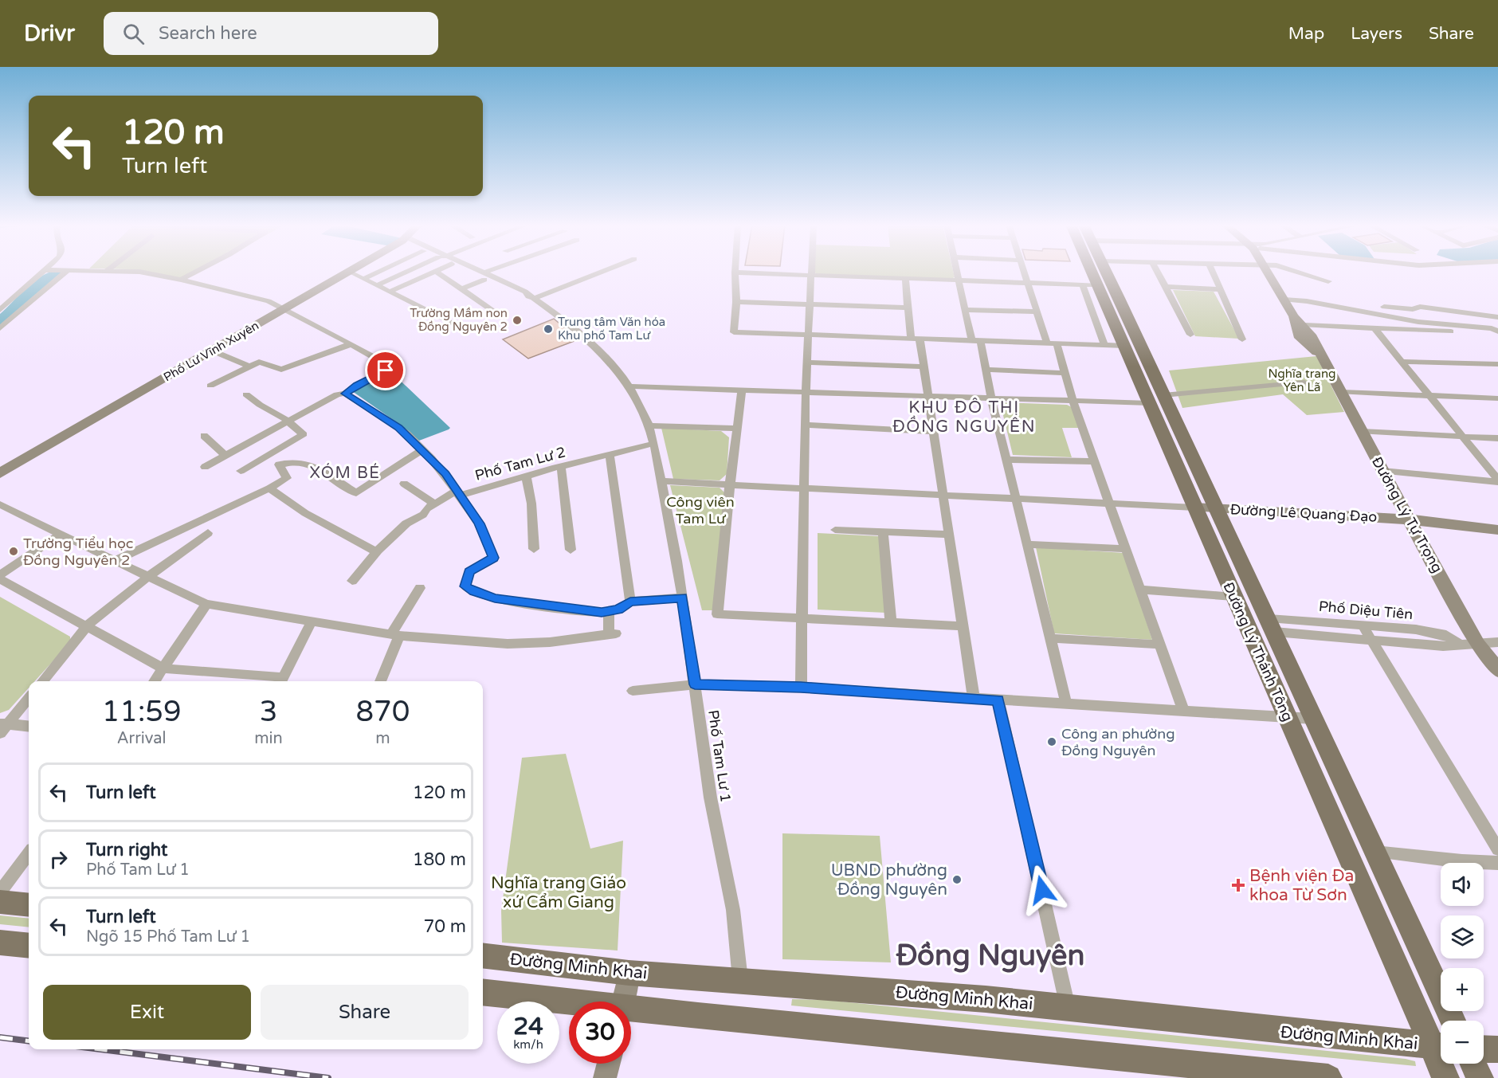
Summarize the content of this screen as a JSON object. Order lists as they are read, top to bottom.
{
  "streets": {
    "main road": [
      "Phố Lư Vĩnh Xuyên",
      "Đường Lê Quang Đạo",
      "Đường Lý Tự Trọng",
      "Đường Lý Thánh Tông",
      "Đường Minh Khai"
    ],
    "street": ["Phố Tam Lư 2", "Phố Diệu Tiên", "Phố Tam Lư 1"]
  },
  "crossings": [
    ["Phố Tam Lư 2", "Phố Tam Lư 1"],
    ["Đường Lê Quang Đạo", "Đường Lý Tự Trọng"],
    ["Đường Lê Quang Đạo", "Đường Lý Thánh Tông"],
    ["Đường Lý Tự Trọng", "Phố Diệu Tiên"],
    ["Phố Diệu Tiên", "Đường Lý Thánh Tông"],
    ["Đường Lý Thánh Tông", "Đường Minh Khai"],
    ["Phố Tam Lư 1", "Đường Minh Khai"]
  ],
  "districts": ["KHU ĐÔ THỊ ĐỒNG NGUYÊN", "XÓM BÉ", "Đồng Nguyên"],
  "parks": ["Nghĩa trang Yên Lã", "Công viên Tam Lư", "Nghĩa trang Giáo xứ Cẩm Giang"],
  "places": {
    "other": [
      "Trường Mầm non Đồng Nguyên 2",
      "Trung tâm Văn hóa Khu phố Tam Lư",
      "Trường Tiểu học Đồng Nguyên 2",
      "Công an phường Đồng Nguyên",
      "UBND phường Đồng Nguyên"
    ],
    "health": ["Bệnh viện Đa khoa Từ Sơn"]
  },
  "page": {
    "header": "Drivr",
    "search": "Search here",
    "nav": ["Map", "Layers", "Share"],
    "turn": ["120 m", "Turn left"],
    "eta": [
      "11:59",
      "Arrival",
      "3",
      "min",
      "870",
      "m"
    ],
    "list": [
      {
        "name": "Turn left",
        "value": "120 m"
      },
      {
        "name": "Turn right",
        "note": "Phố Tam Lư 1",
        "value": "180 m"
      },
      {
        "name": "Turn left",
        "note": "Ngõ 15 Phố Tam Lư 1",
        "value": "70 m"
      }
    ],
    "map_buttons": ["+", "−"],
    "buttons": ["Exit", "Share"],
    "speed": "24 km/h",
    "limit": "30"
  }
}
